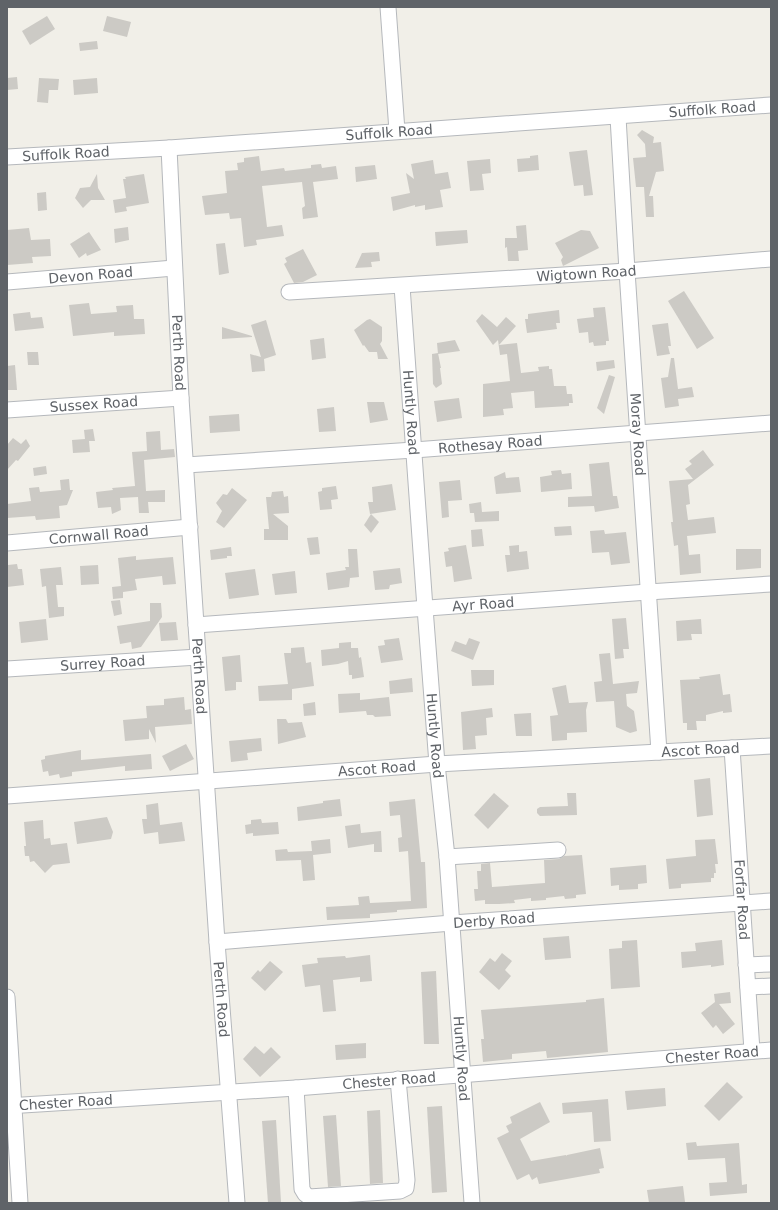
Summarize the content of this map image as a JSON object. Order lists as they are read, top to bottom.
{
  "streets": {
    "street": [
      "Suffolk Road",
      "Wigtown Road",
      "Devon Road",
      "Perth Road",
      "Sussex Road",
      "Huntly Road",
      "Moray Road",
      "Rothesay Road",
      "Cornwall Road",
      "Ayr Road",
      "Surrey Road",
      "Ascot Road",
      "Forfar Road",
      "Derby Road",
      "Chester Road"
    ]
  },
  "crossings": [
    ["Suffolk Road", "Perth Road"],
    ["Suffolk Road", "Moray Road"],
    ["Wigtown Road", "Huntly Road"],
    ["Wigtown Road", "Moray Road"],
    ["Devon Road", "Perth Road"],
    ["Perth Road", "Sussex Road"],
    ["Perth Road", "Rothesay Road"],
    ["Perth Road", "Cornwall Road"],
    ["Perth Road", "Ayr Road"],
    ["Perth Road", "Surrey Road"],
    ["Perth Road", "Ascot Road"],
    ["Perth Road", "Derby Road"],
    ["Perth Road", "Chester Road"],
    ["Huntly Road", "Rothesay Road"],
    ["Huntly Road", "Ayr Road"],
    ["Huntly Road", "Ascot Road"],
    ["Huntly Road", "Derby Road"],
    ["Huntly Road", "Chester Road"],
    ["Moray Road", "Rothesay Road"],
    ["Moray Road", "Ayr Road"],
    ["Moray Road", "Ascot Road"],
    ["Ascot Road", "Forfar Road"],
    ["Forfar Road", "Derby Road"],
    ["Forfar Road", "Chester Road"]
  ]
}
